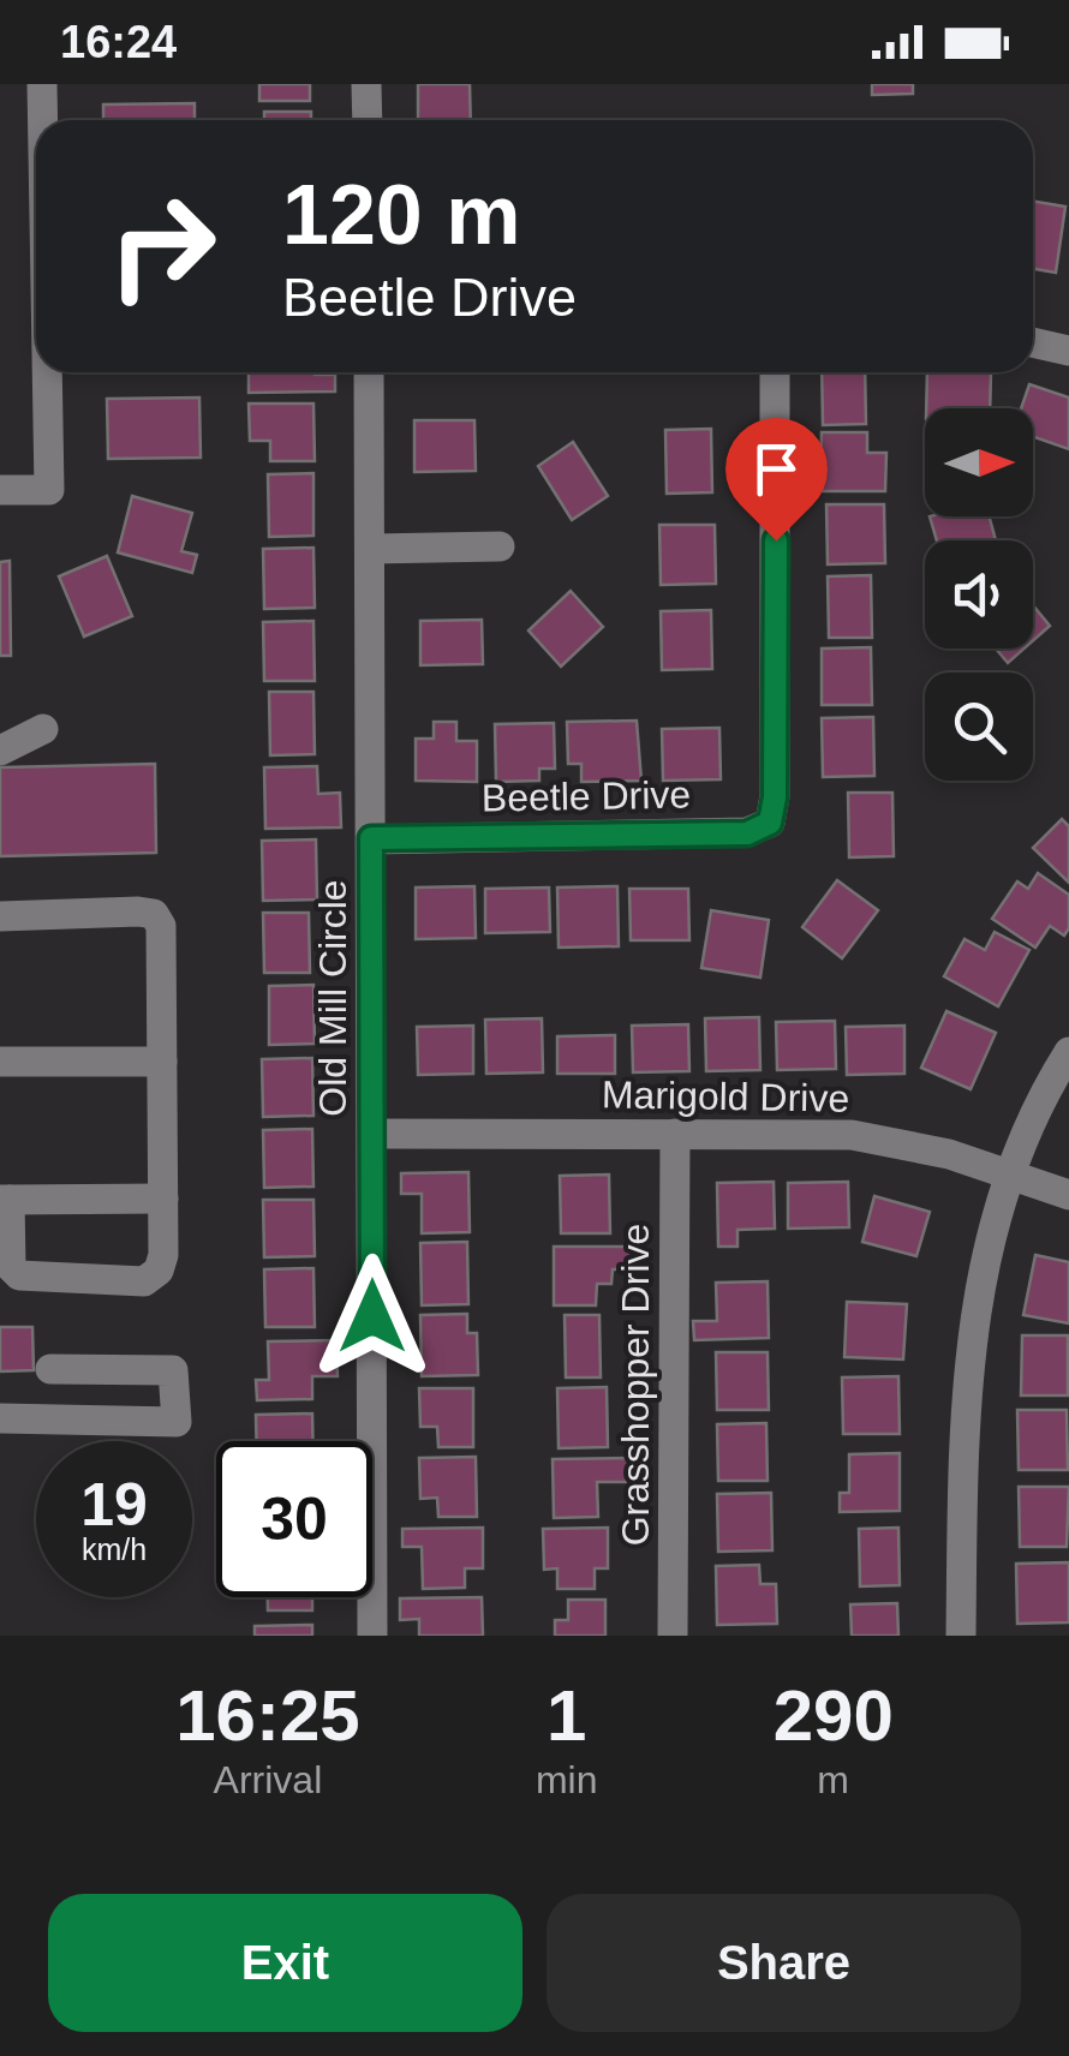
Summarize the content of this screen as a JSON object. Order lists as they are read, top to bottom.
{
  "streets": {
    "street": [
      "Beetle Drive",
      "Old Mill Circle",
      "Marigold Drive",
      "Grasshopper Drive"
    ]
  },
  "crossings": [
    ["Beetle Drive", "Old Mill Circle"],
    ["Old Mill Circle", "Marigold Drive"],
    ["Marigold Drive", "Grasshopper Drive"]
  ],
  "north": "right",
  "page": {
    "status": "16:24",
    "turn": ["120 m", "Beetle Drive"],
    "speed": "19 km/h",
    "limit": "30",
    "eta": [
      "16:25",
      "Arrival",
      "1",
      "min",
      "290",
      "m"
    ],
    "buttons": ["Exit", "Share"]
  }
}
